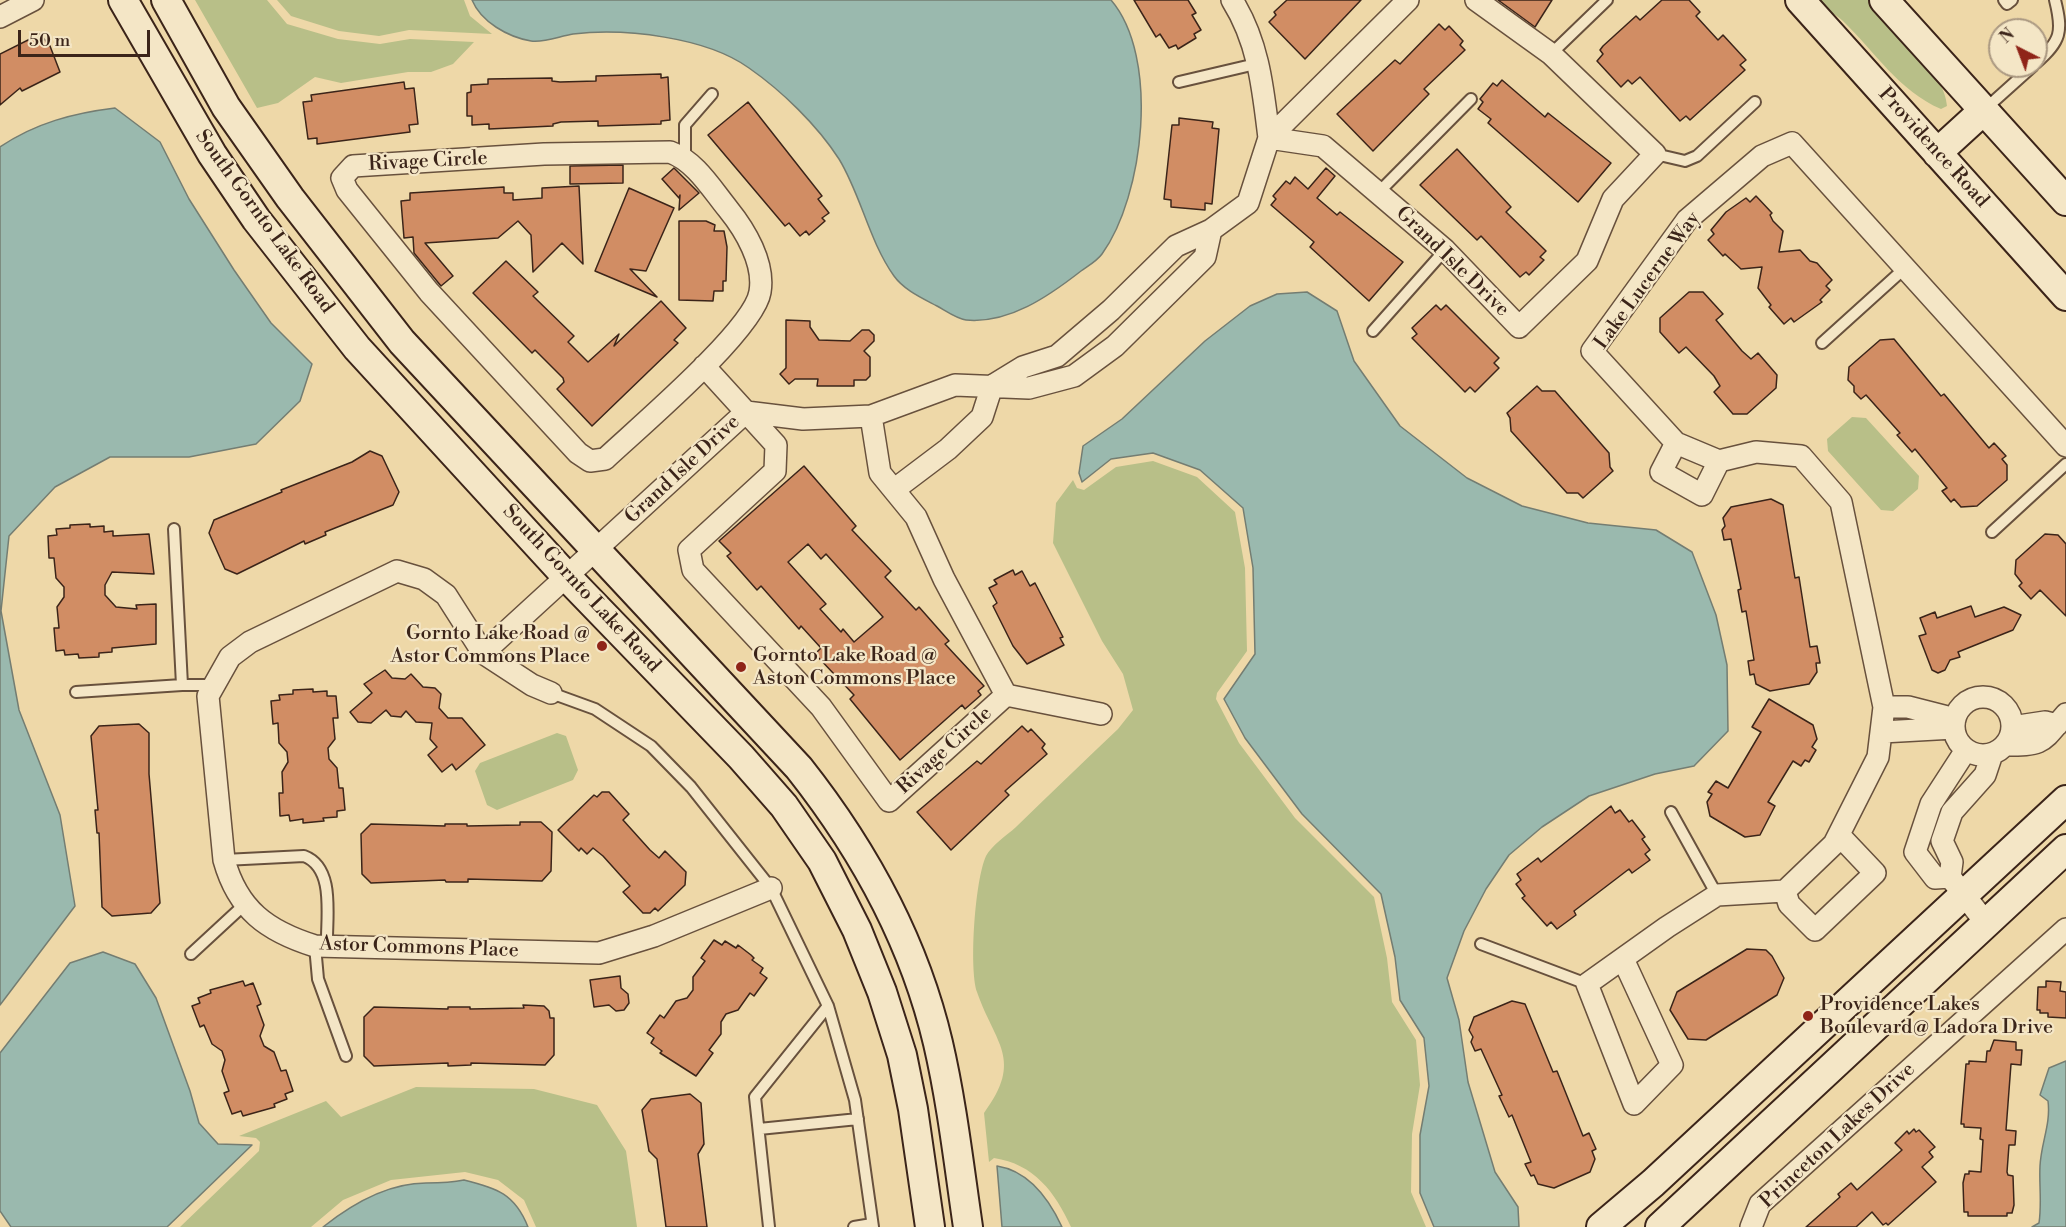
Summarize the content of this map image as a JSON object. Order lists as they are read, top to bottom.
{
  "streets": {
    "street": [
      "Providence Road",
      "Rivage Circle",
      "South Gornto Lake Road",
      "Grand Isle Drive",
      "Lake Lucerne Way",
      "Astor Commons Place",
      "Princeton Lakes Drive"
    ]
  },
  "crossings": [
    ["Rivage Circle", "Grand Isle Drive"],
    ["South Gornto Lake Road", "Grand Isle Drive"]
  ],
  "places": ["Gornto Lake Road @ Astor Commons Place", "Gornto Lake Road @ Aston Commons Place", "Providence Lakes Boulevard@ Ladora Drive"],
  "scale_bar": "50 m",
  "north": "top left"
}
